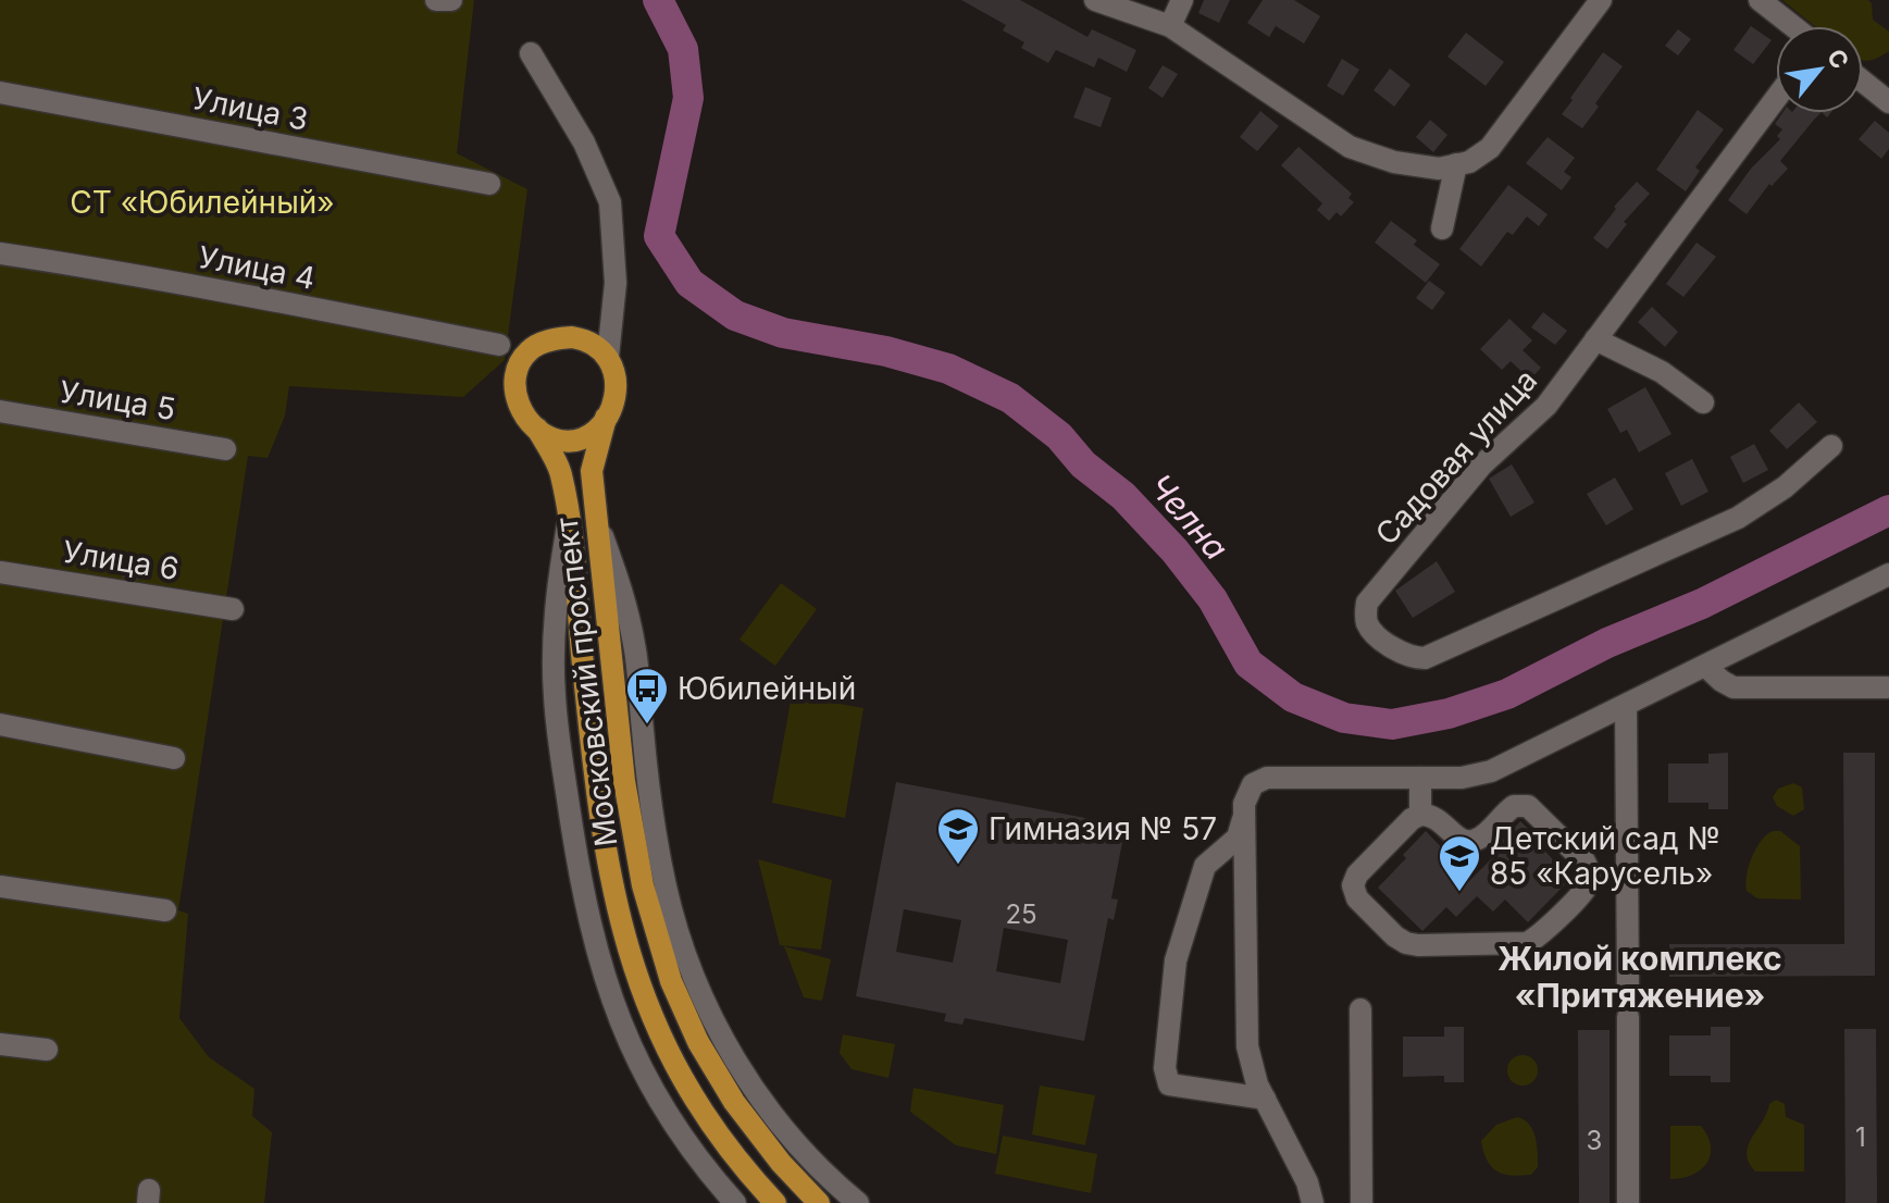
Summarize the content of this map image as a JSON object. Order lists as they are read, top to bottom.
{
  "streets": {
    "main road": ["Московский проспект"],
    "street": [
      "Улица 3",
      "Улица 4",
      "Улица 5",
      "Садовая улица",
      "Улица 6"
    ]
  },
  "districts": ["Жилой комплекс «Притяжение»"],
  "water": ["Челна"],
  "parks": ["СТ «Юбилейный»"],
  "places": {
    "bus stop": ["Юбилейный"],
    "school or university": ["Гимназия № 57", "Детский сад № 85 «Карусель»"]
  },
  "house_numbers": ["25", "1", "3"],
  "north": "top right"
}
